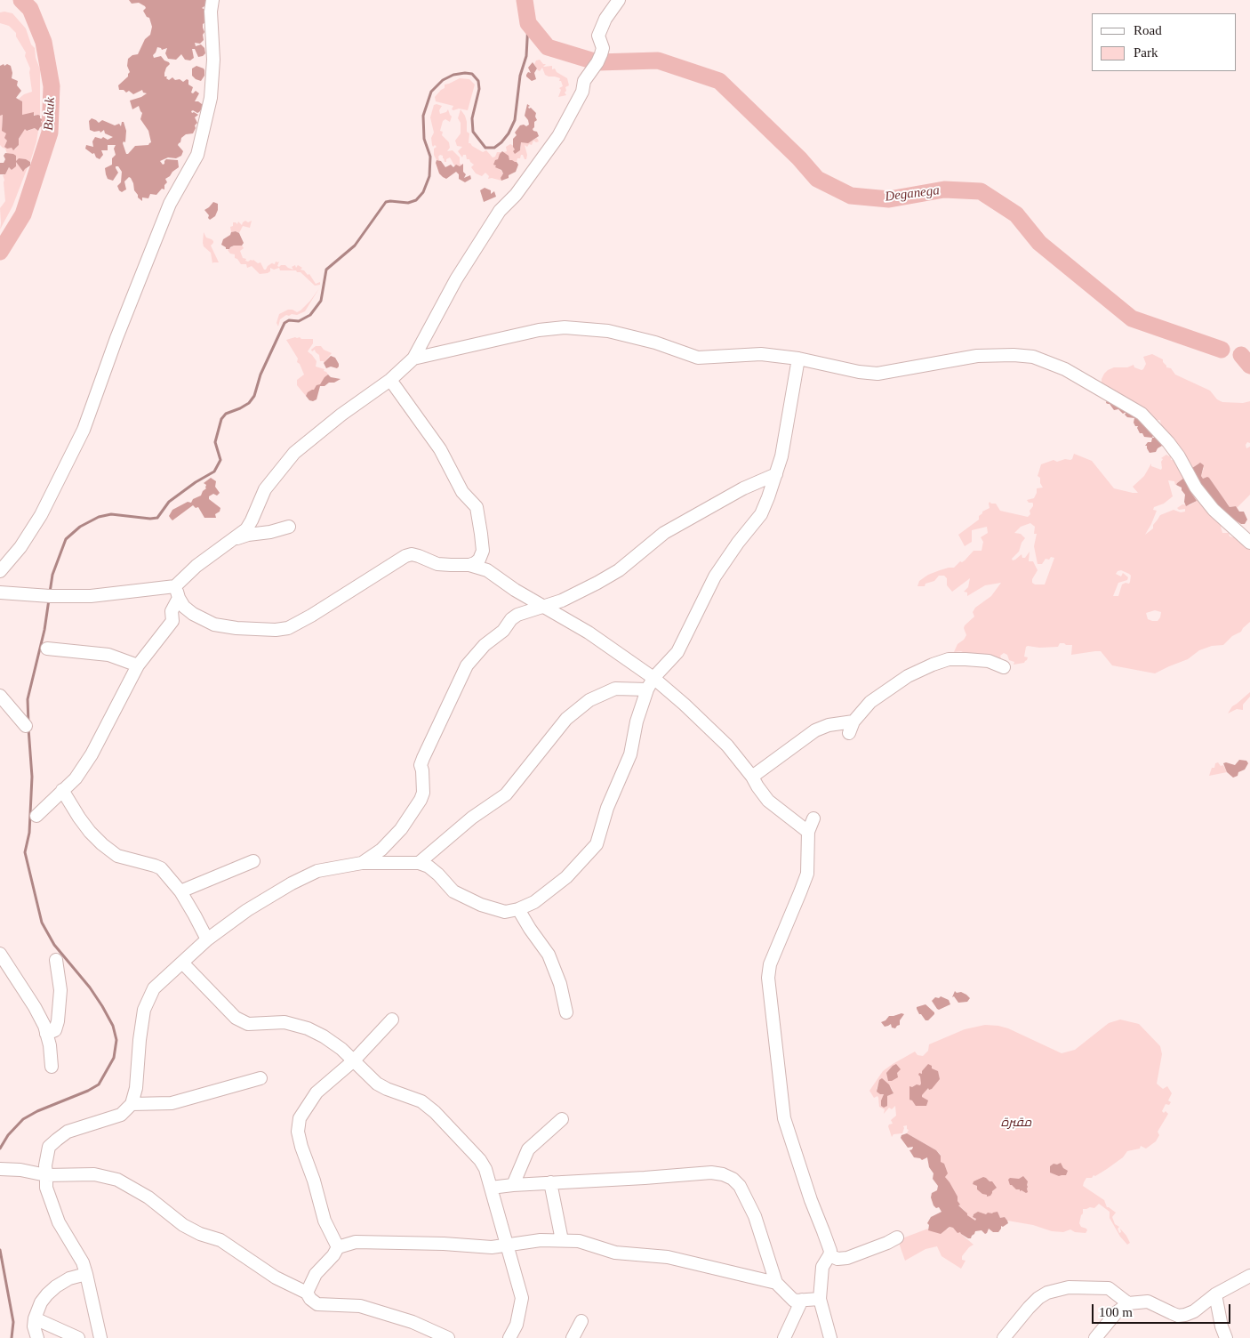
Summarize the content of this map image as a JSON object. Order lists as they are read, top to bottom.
{
  "water": ["Bukuk", "Deganega"],
  "parks": ["مقبرة"],
  "legend": ["Road", "Park"],
  "scale_bar": "100 m"
}
